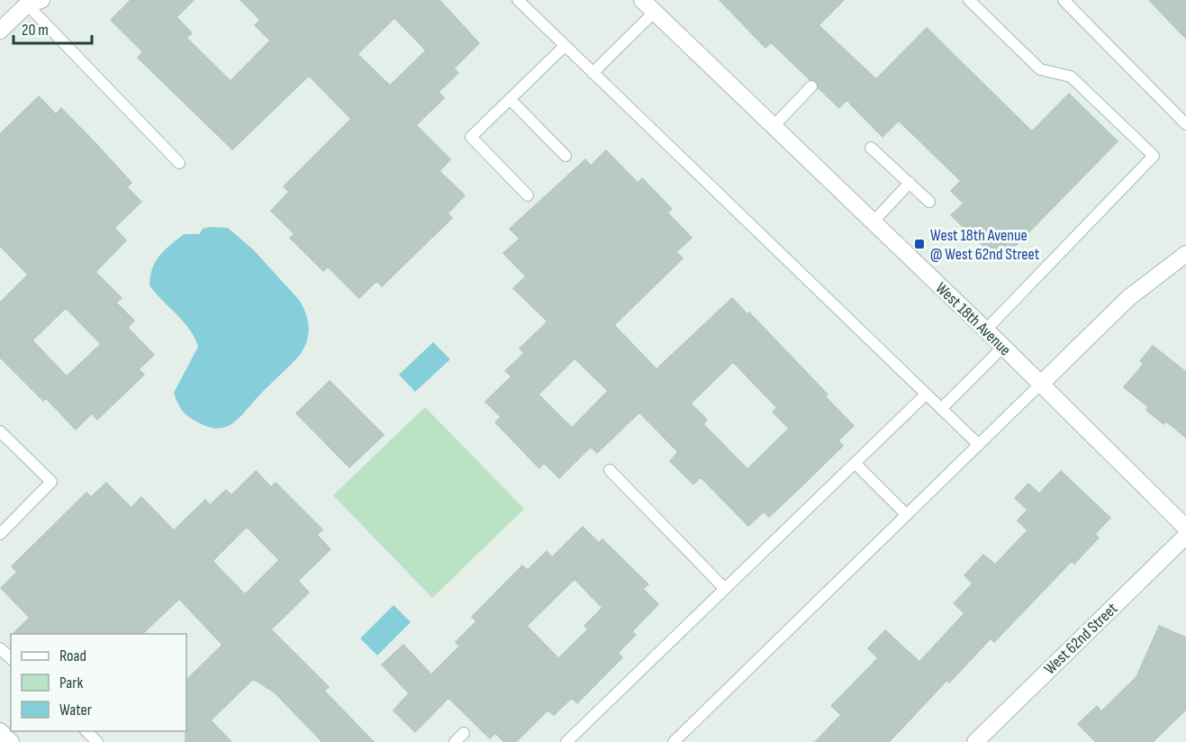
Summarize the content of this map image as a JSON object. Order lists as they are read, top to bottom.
{
  "streets": {
    "street": ["West 18th Avenue", "West 62nd Street"]
  },
  "places": {
    "transit": ["West 18th Avenue @ West 62nd Street"]
  },
  "legend": ["Road", "Park", "Water"],
  "scale_bar": "20 m"
}
